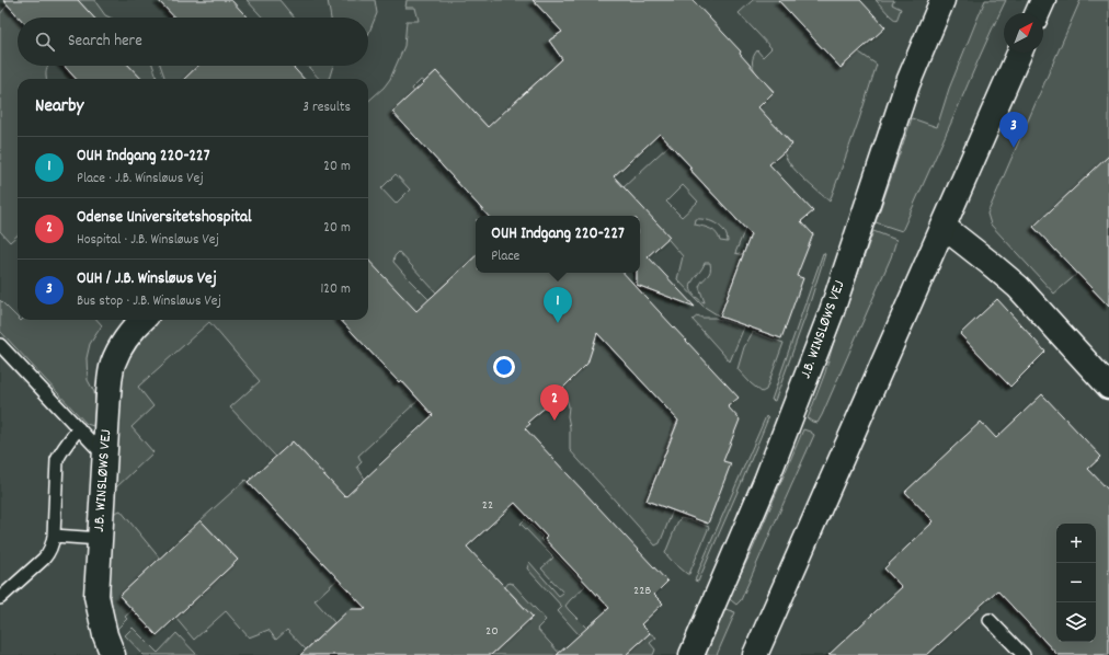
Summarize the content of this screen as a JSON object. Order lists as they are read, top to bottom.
{
  "streets": {
    "street": ["J.B. WINSLØWS VEJ"]
  },
  "house_numbers": ["22", "22B", "20"],
  "north": "top right",
  "page": {
    "search": "Search here",
    "heading": ["Nearby", "3 results"],
    "pins": ["3", "1", "2"],
    "list": [
      {
        "mark": "1",
        "name": "OUH Indgang 220-227",
        "note": "Place · J.B. Winsløws Vej",
        "value": "20 m"
      },
      {
        "mark": "2",
        "name": "Odense Universitetshospital",
        "note": "Hospital · J.B. Winsløws Vej",
        "value": "20 m"
      },
      {
        "mark": "3",
        "name": "OUH / J.B. Winsløws Vej",
        "note": "Bus stop · J.B. Winsløws Vej",
        "value": "120 m"
      }
    ],
    "popup": ["OUH Indgang 220-227", "Place"],
    "map_buttons": ["+", "−"]
  }
}
